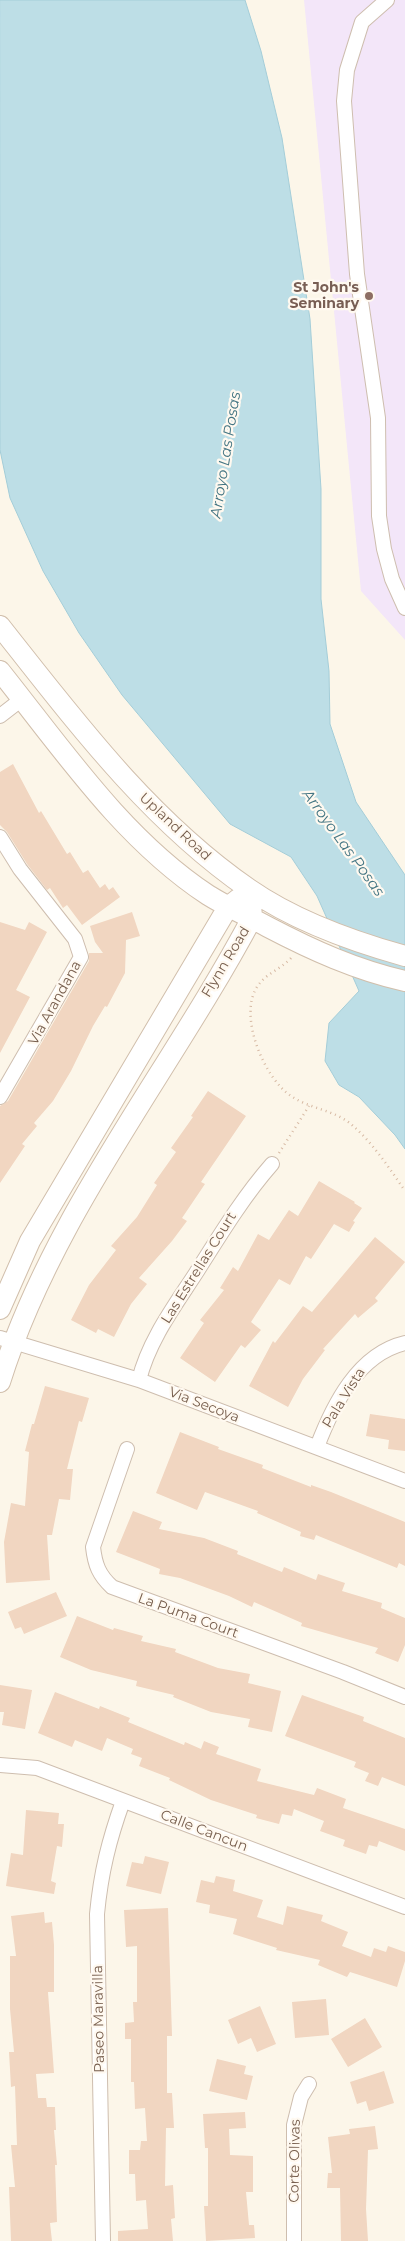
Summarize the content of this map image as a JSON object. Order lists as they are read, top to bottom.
{
  "streets": {
    "main road": ["Upland Road", "Flynn Road"],
    "street": [
      "Via Arandana",
      "Las Estrellas Court",
      "Pala Vista",
      "Via Secoya",
      "La Puma Court",
      "Calle Cancun",
      "Paseo Maravilla",
      "Corte Olivas"
    ]
  },
  "crossings": [
    ["Upland Road", "Flynn Road"],
    ["Flynn Road", "Via Secoya"],
    ["Las Estrellas Court", "Via Secoya"],
    ["Pala Vista", "Via Secoya"],
    ["Calle Cancun", "Paseo Maravilla"]
  ],
  "water": ["Arroyo Las Posas"],
  "places": ["St John's Seminary"]
}
